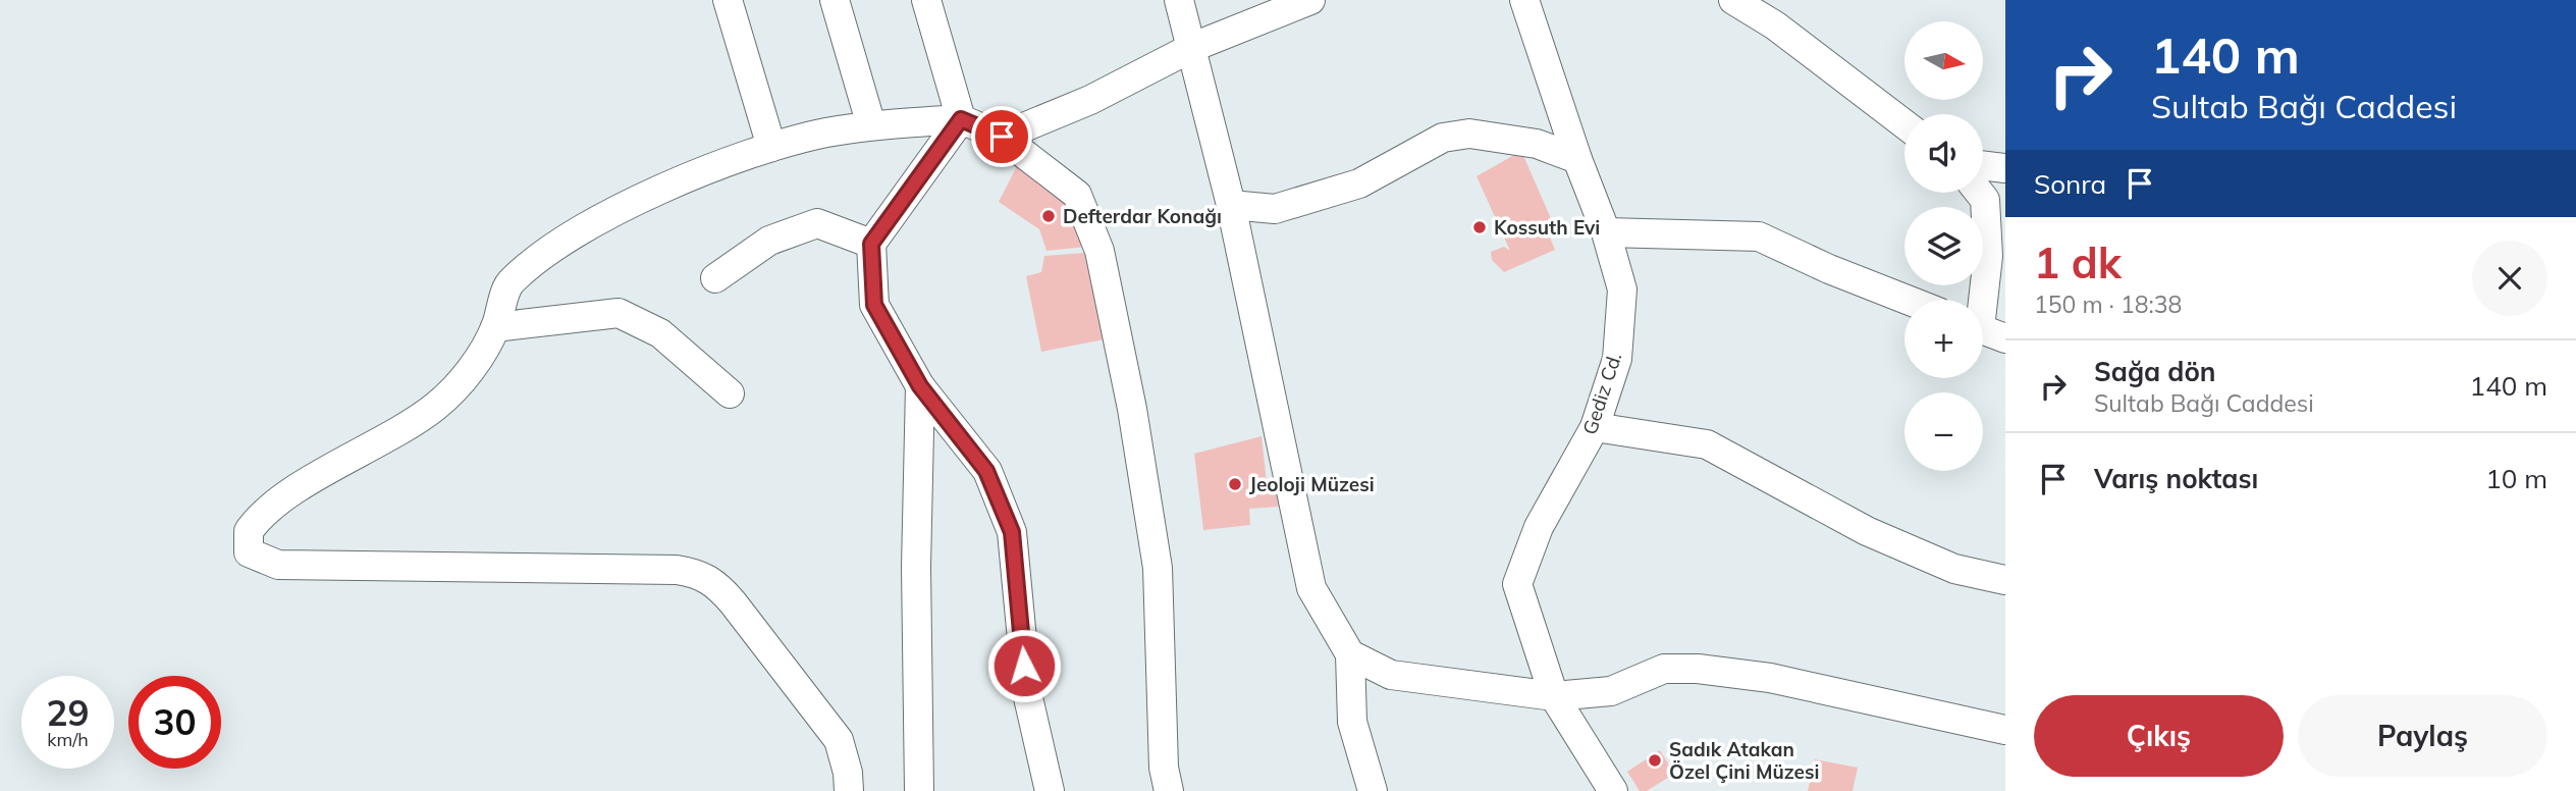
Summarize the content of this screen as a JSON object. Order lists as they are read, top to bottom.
{
  "streets": {
    "street": ["Gediz Cd."]
  },
  "places": [
    "Defterdar Konağı",
    "Kossuth Evi",
    "Jeoloji Müzesi",
    "Sadık Atakan Özel Çini Müzesi"
  ],
  "north": "right",
  "page": {
    "turn": ["140 m", "Sultab Bağı Caddesi"],
    "map_buttons": ["+", "−"],
    "then": "Sonra",
    "heading": ["1 dk", "150 m · 18:38"],
    "list": [
      {
        "name": "Sağa dön",
        "note": "Sultab Bağı Caddesi",
        "value": "140 m"
      },
      {
        "name": "Varış noktası",
        "value": "10 m"
      }
    ],
    "speed": "29 km/h",
    "limit": "30",
    "buttons": ["Çıkış", "Paylaş"]
  }
}
